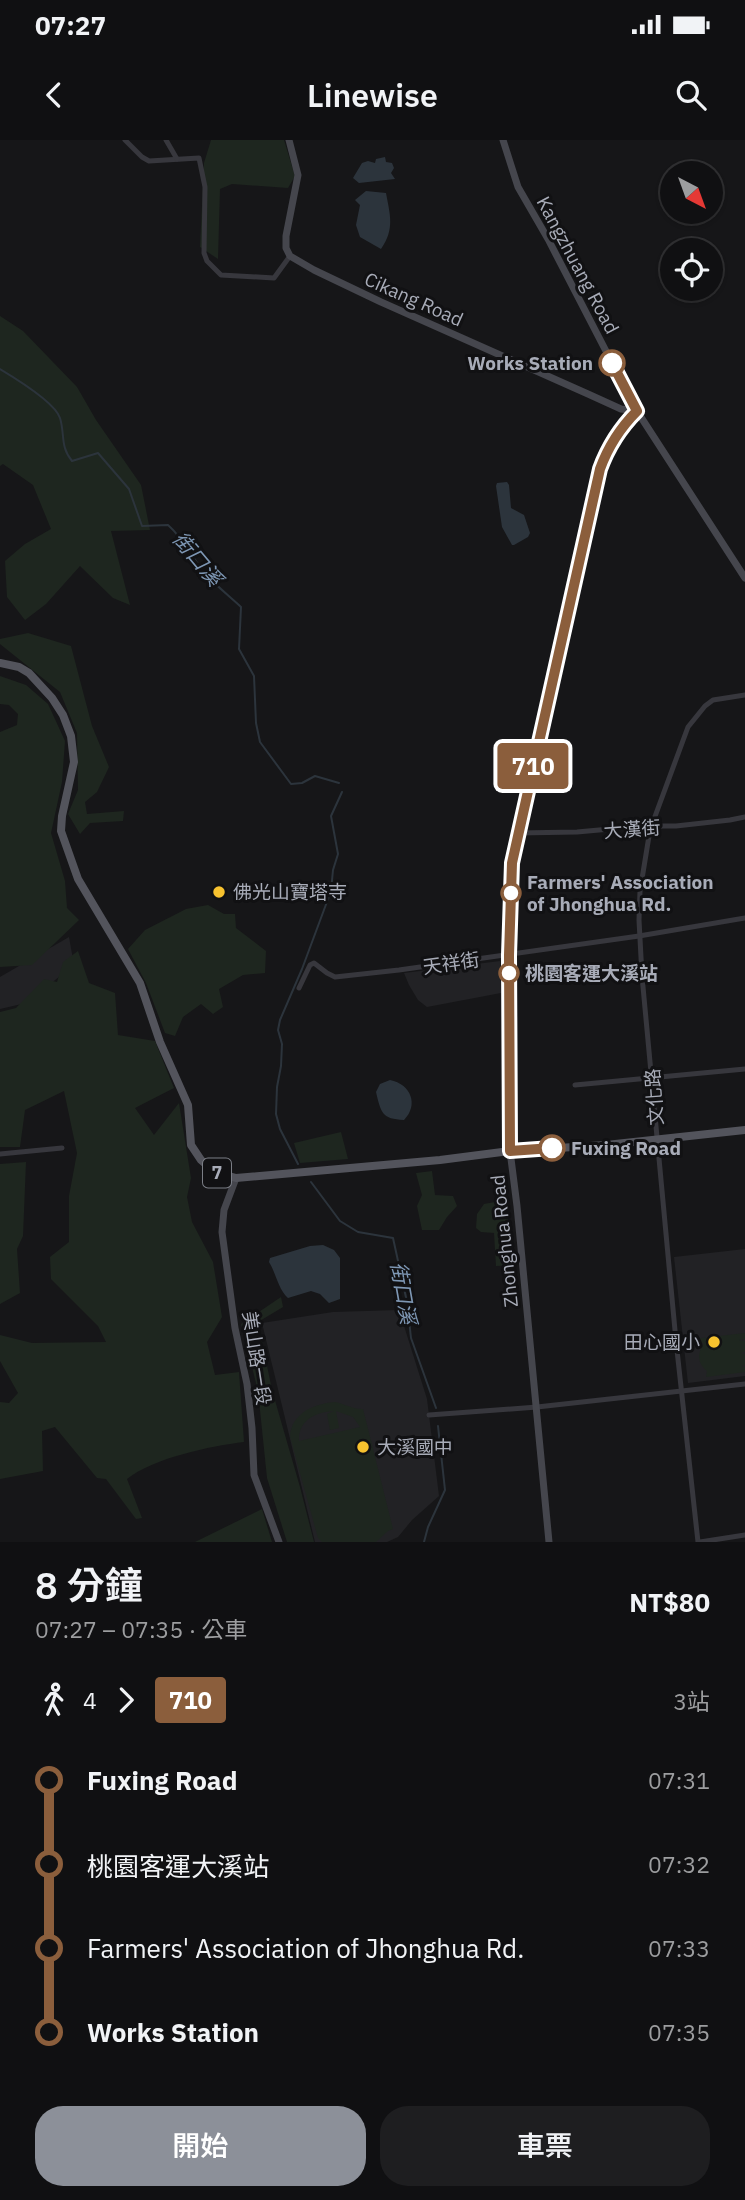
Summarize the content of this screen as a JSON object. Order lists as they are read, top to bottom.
{
  "streets": {
    "main road": ["7"],
    "street": [
      "Kangzhuang Road",
      "Cikang Road",
      "大漢街",
      "天祥街",
      "文化路",
      "Zhonghua Road",
      "美山路一段"
    ]
  },
  "crossings": [
    ["Kangzhuang Road", "Cikang Road"],
    ["Kangzhuang Road", "Zhonghua Road"],
    ["Cikang Road", "Zhonghua Road"],
    ["大漢街", "文化路"],
    ["大漢街", "Zhonghua Road"],
    ["天祥街", "文化路"],
    ["天祥街", "Zhonghua Road"],
    ["文化路", "7"],
    ["7", "Zhonghua Road"],
    ["7", "美山路一段"]
  ],
  "water": ["街口溪"],
  "places": [
    "Works Station",
    "佛光山寶塔寺",
    "Farmers' Association of Jhonghua Rd.",
    "桃園客運大溪站",
    "Fuxing Road",
    "田心國小",
    "大溪國中"
  ],
  "lines": ["bus line 710"],
  "north": "bottom right",
  "page": {
    "status": "07:27",
    "header": "Linewise",
    "on_map": "710",
    "heading": ["8 分鐘", "07:27 – 07:35 · 公車", "NT$80"],
    "legs": ["4", "710", "3站"],
    "list": [
      {
        "name": "Fuxing Road",
        "value": "07:31"
      },
      {
        "name": "桃園客運大溪站",
        "value": "07:32"
      },
      {
        "name": "Farmers' Association of Jhonghua Rd.",
        "value": "07:33"
      },
      {
        "name": "Works Station",
        "value": "07:35"
      }
    ],
    "buttons": ["開始", "車票"]
  }
}
